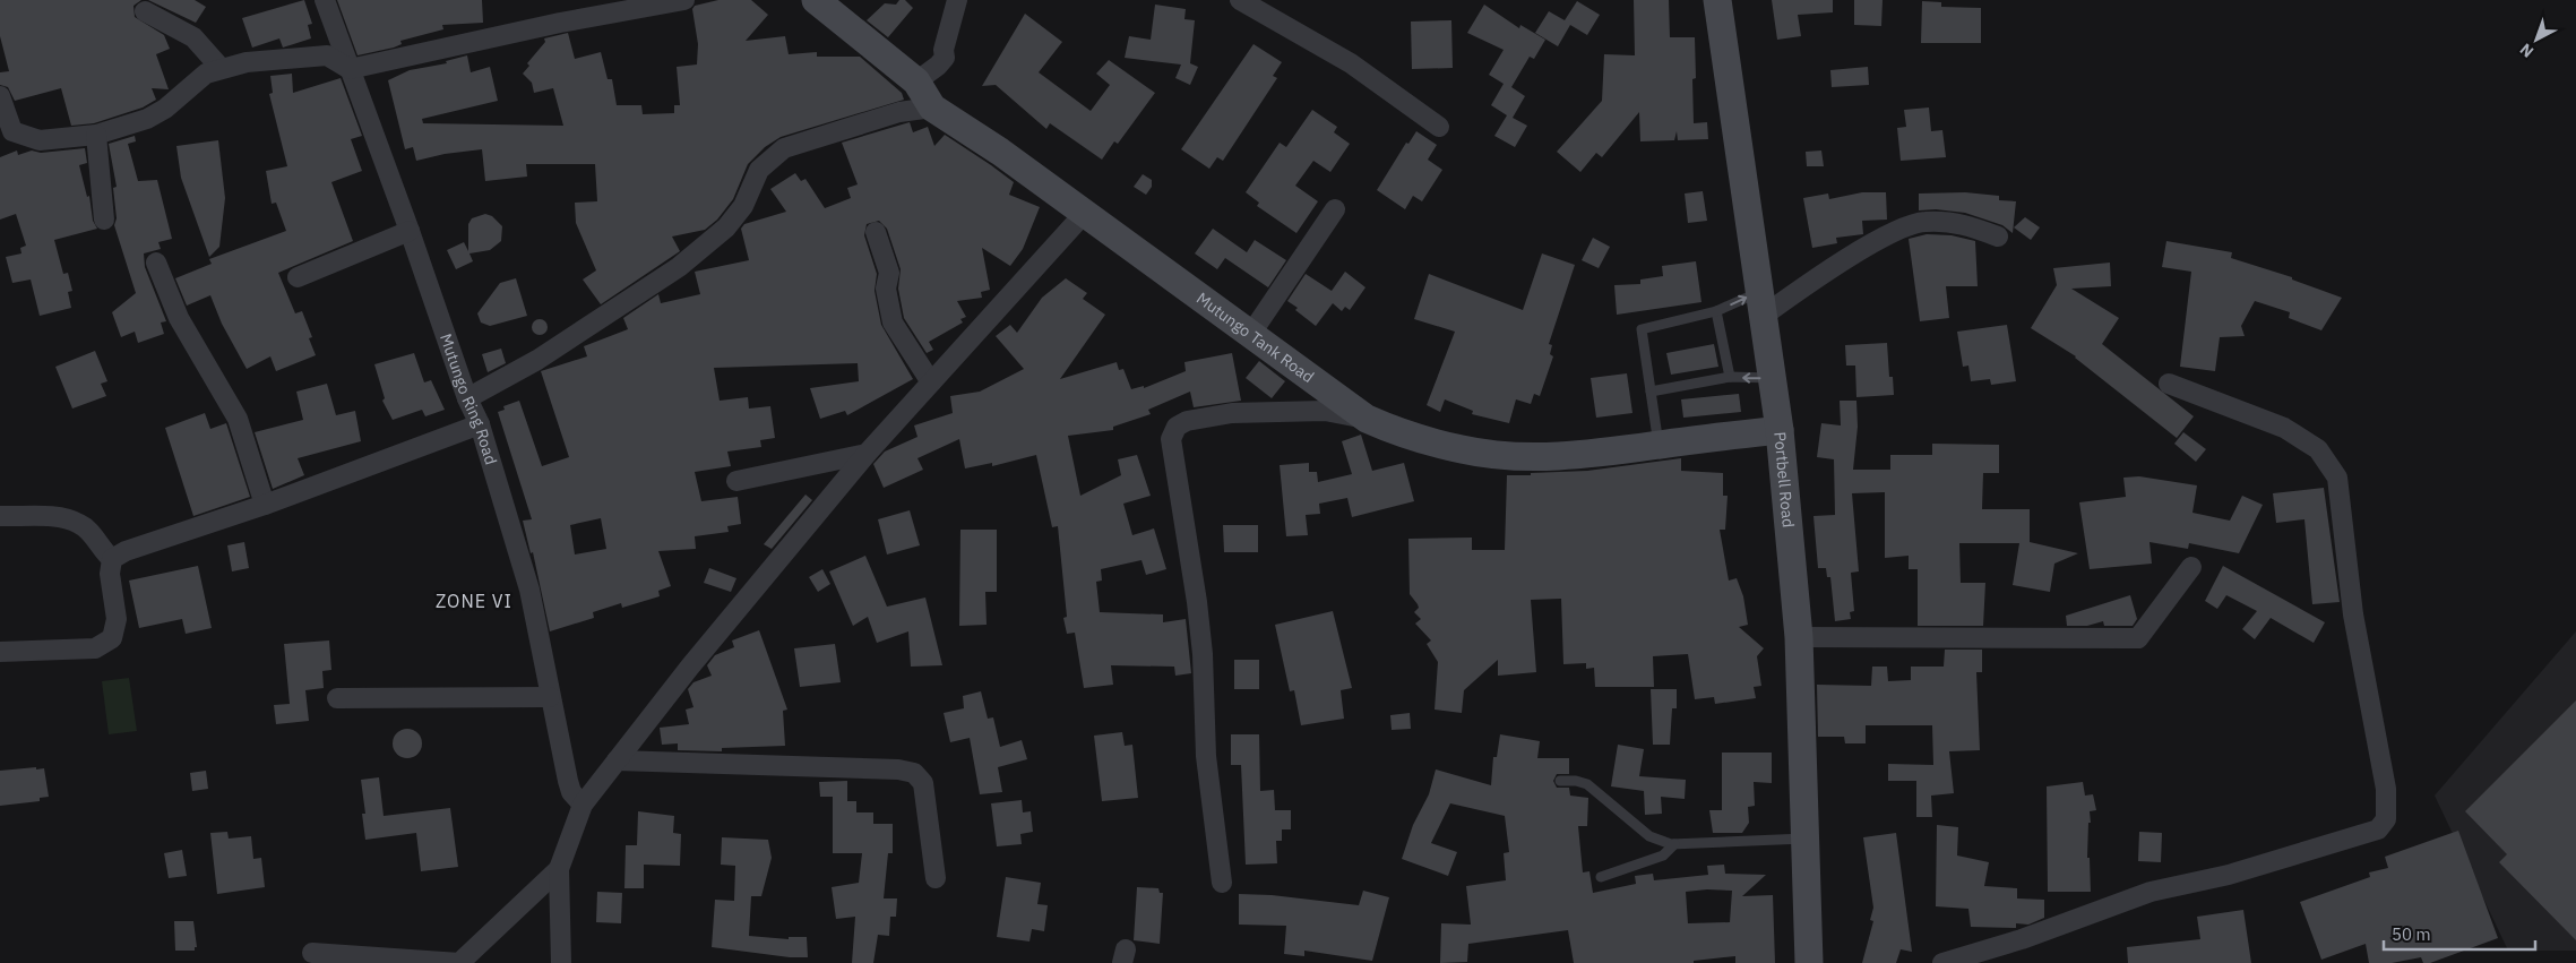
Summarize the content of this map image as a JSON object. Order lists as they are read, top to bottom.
{
  "streets": {
    "street": ["Mutungo Tank Road", "Mutungo Ring Road", "Portbell Road"]
  },
  "crossings": [
    ["Mutungo Tank Road", "Portbell Road"]
  ],
  "districts": ["ZONE VI"],
  "scale_bar": "50 m",
  "north": "bottom left"
}
